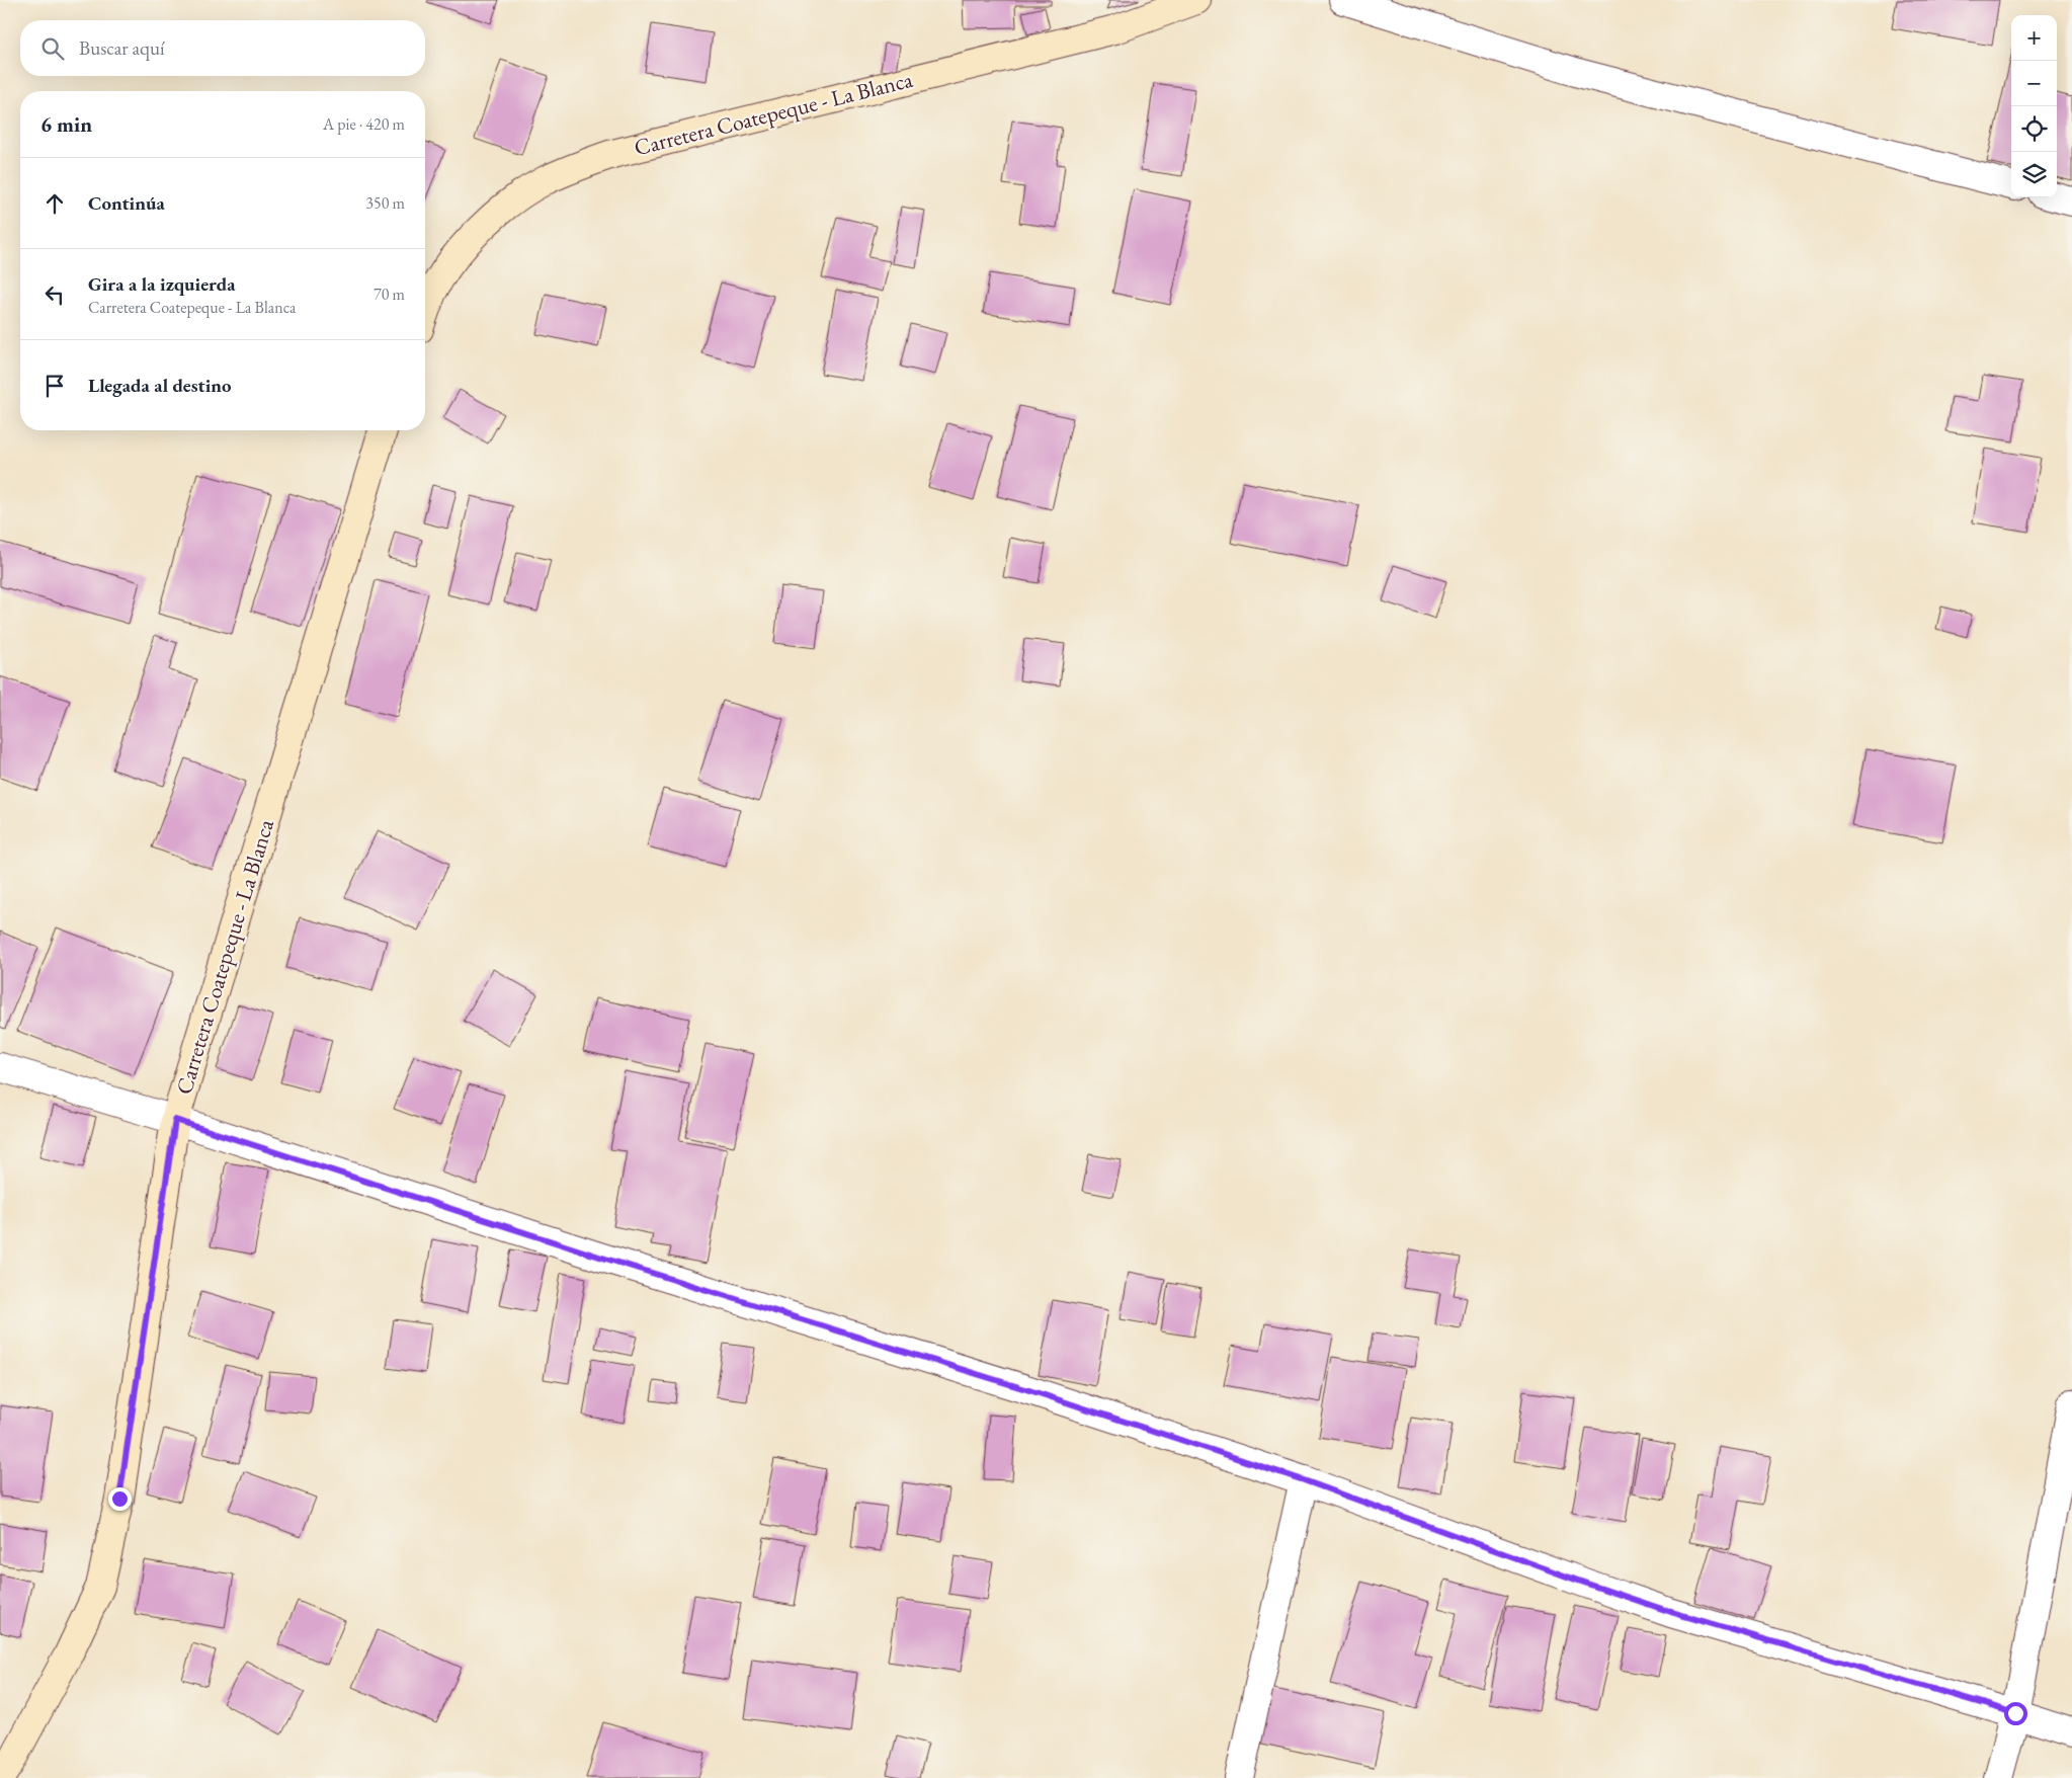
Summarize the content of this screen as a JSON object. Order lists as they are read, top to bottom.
{
  "streets": {
    "main road": ["Carretera Coatepeque - La Blanca"]
  },
  "page": {
    "map_buttons": ["+", "−"],
    "search": "Buscar aquí",
    "heading": ["6 min", "A pie · 420 m"],
    "list": [
      ["Continúa", "350 m"],
      ["Gira a la izquierda", "Carretera Coatepeque - La Blanca", "70 m"],
      "Llegada al destino"
    ]
  }
}
